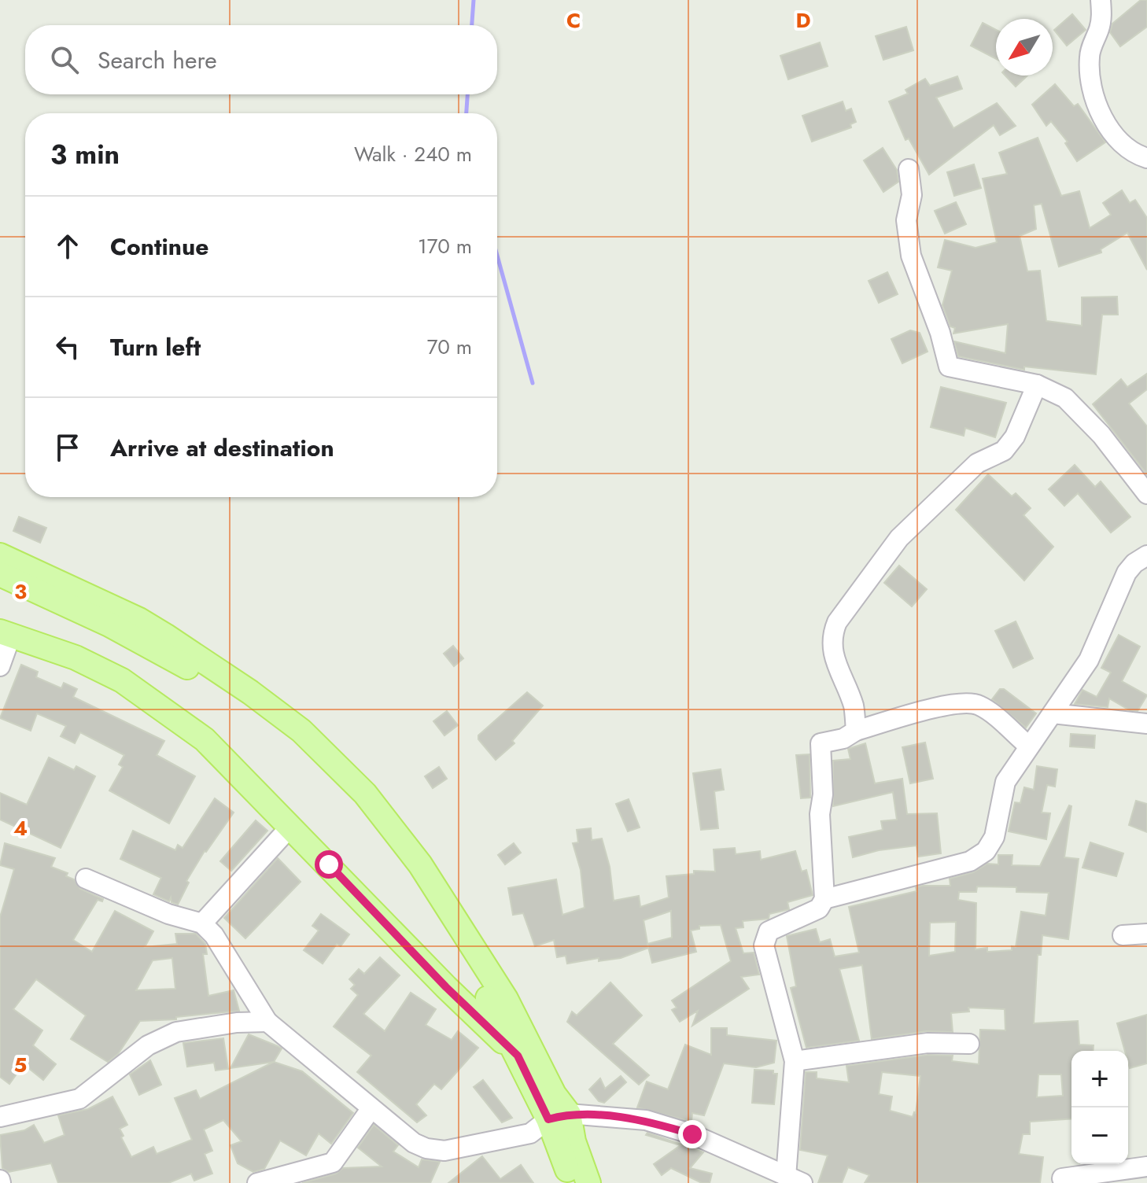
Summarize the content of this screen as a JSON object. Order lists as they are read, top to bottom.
{
  "north": "bottom left",
  "page": {
    "search": "Search here",
    "heading": ["3 min", "Walk · 240 m"],
    "list": [
      ["Continue", "170 m"],
      ["Turn left", "70 m"],
      "Arrive at destination"
    ],
    "map_buttons": ["+", "−"]
  },
  "grid": {
    "columns": ["C", "D"],
    "rows": ["3", "4", "5"]
  }
}
